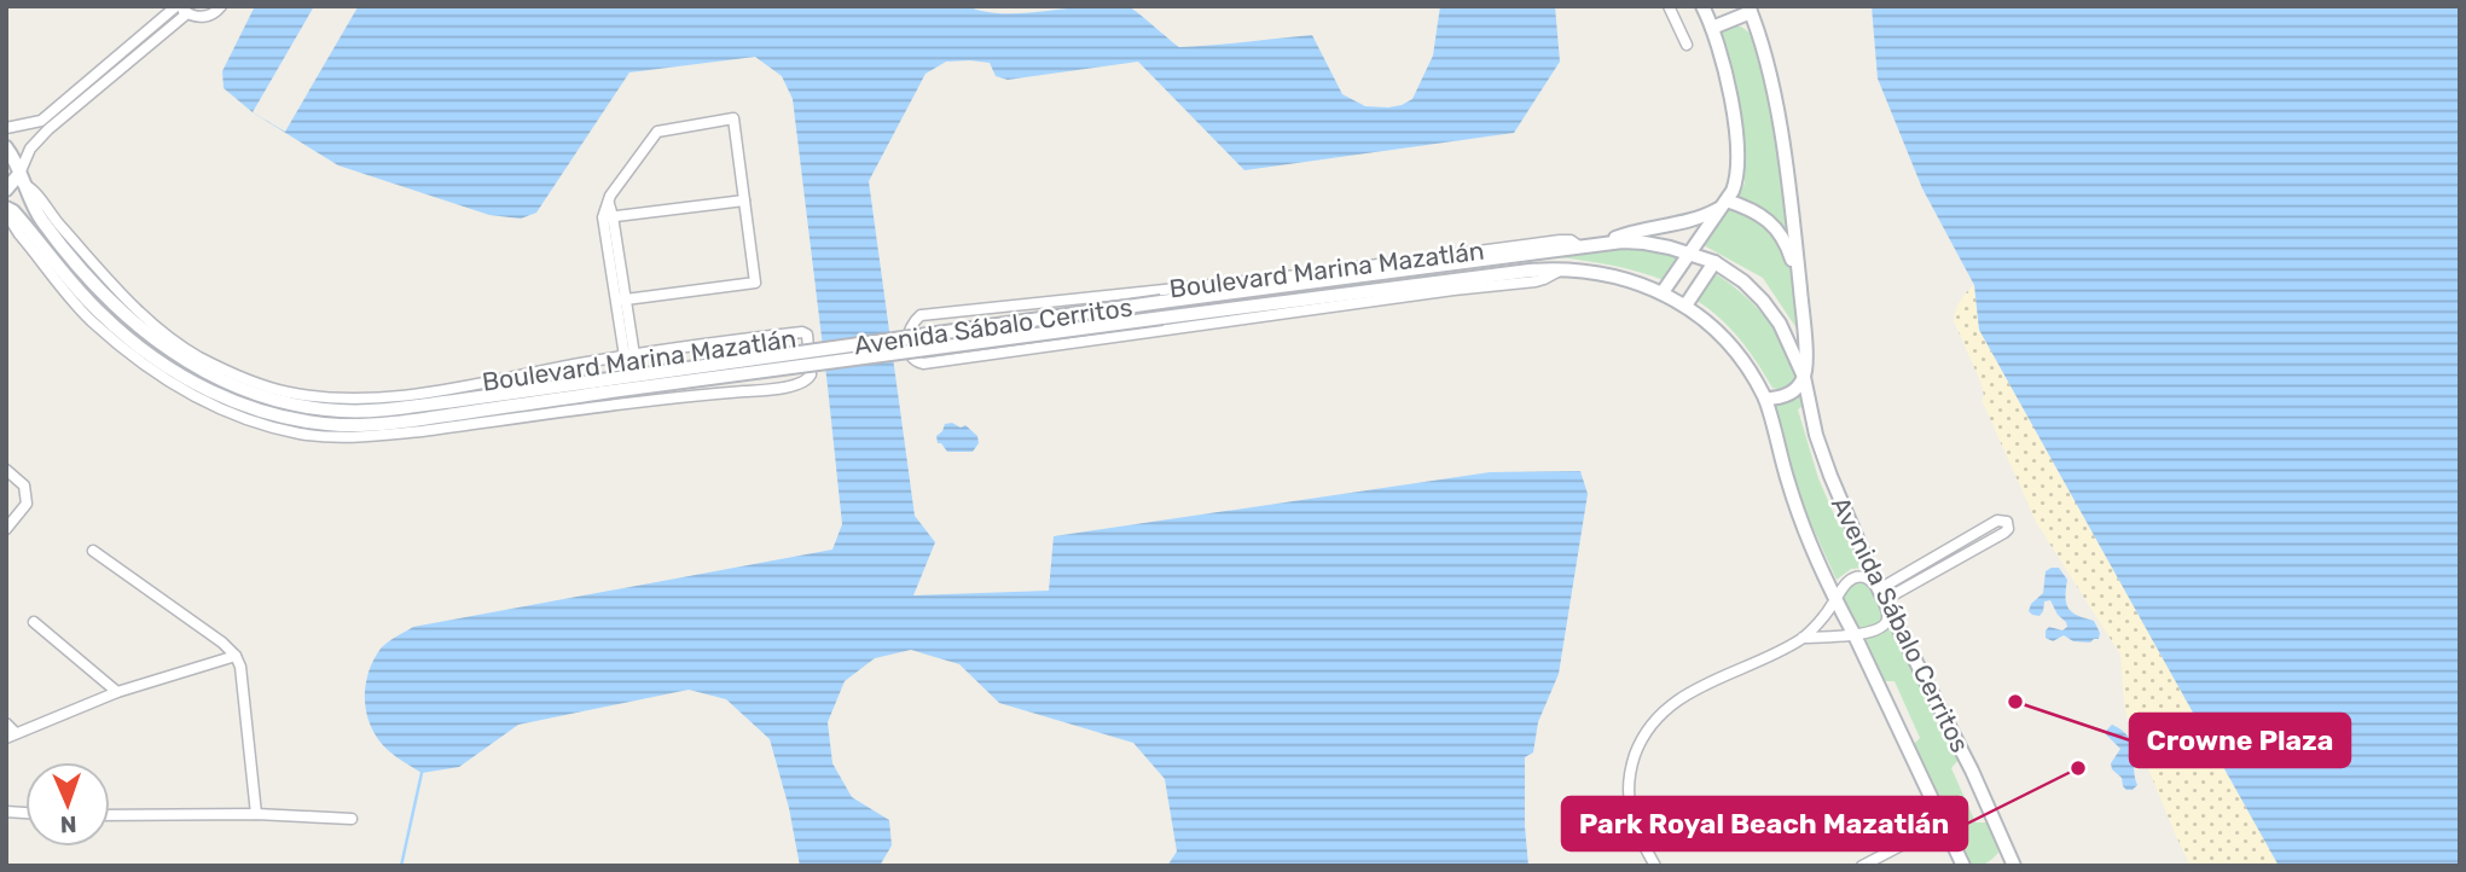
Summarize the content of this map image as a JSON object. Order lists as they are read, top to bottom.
{
  "streets": {
    "main road": ["Boulevard Marina Mazatlán", "Avenida Sábalo Cerritos"]
  },
  "crossings": [
    ["Boulevard Marina Mazatlán", "Avenida Sábalo Cerritos"]
  ],
  "places": ["Crowne Plaza", "Park Royal Beach Mazatlán"],
  "north": "bottom"
}
